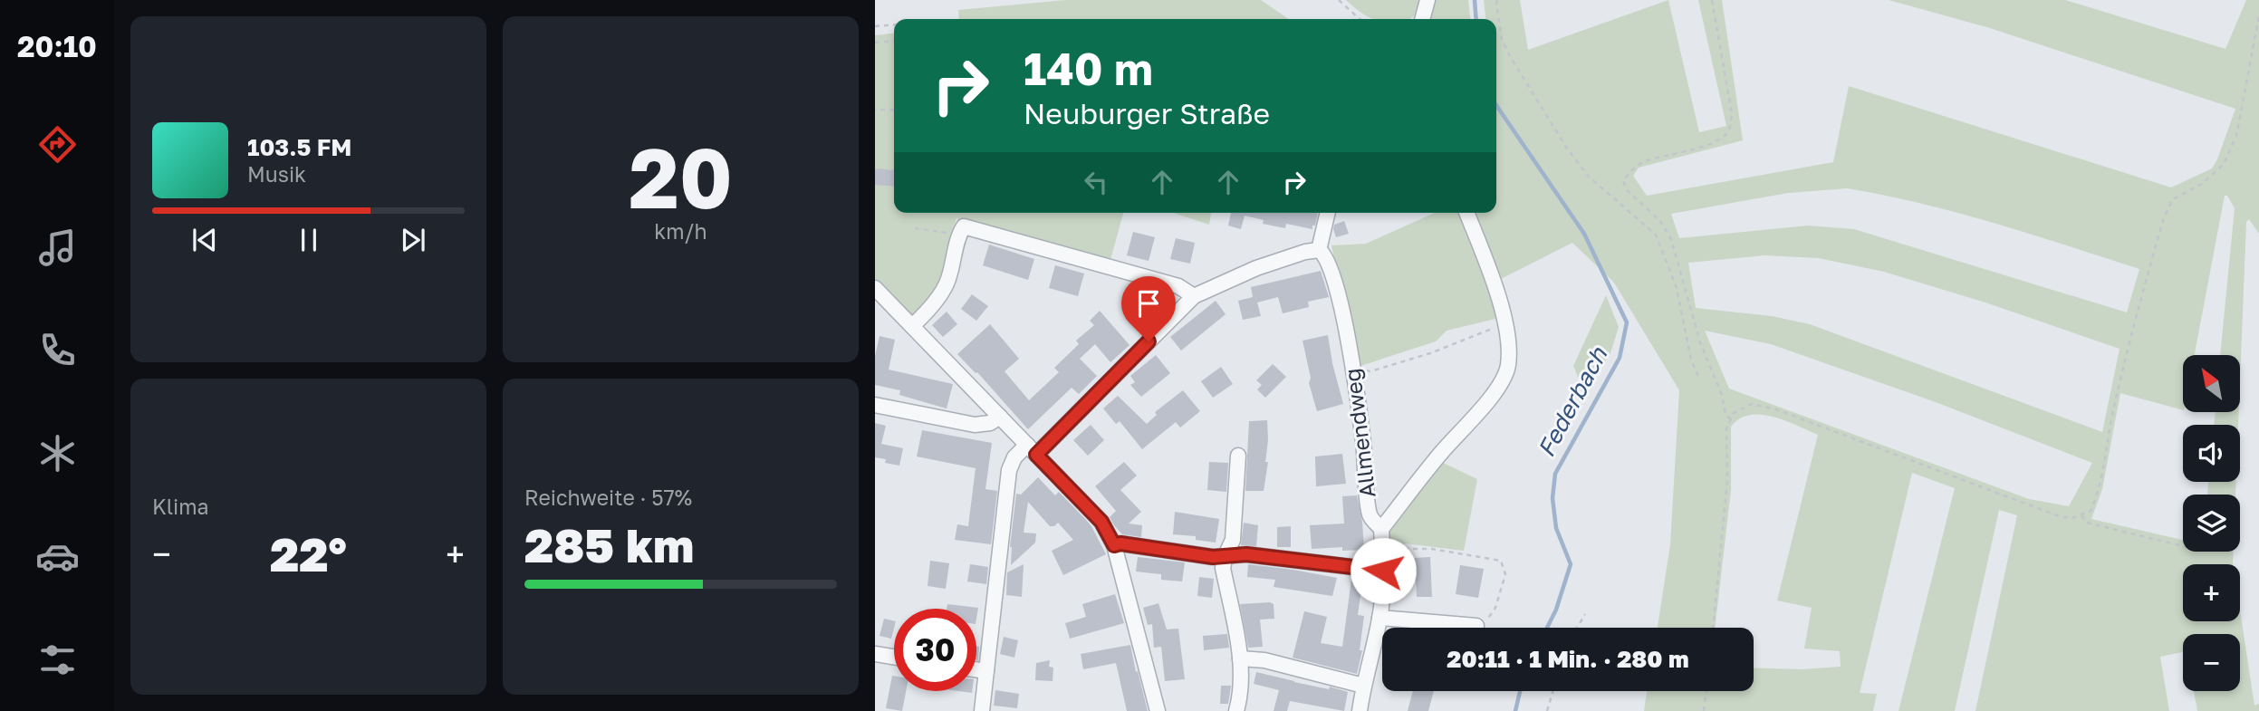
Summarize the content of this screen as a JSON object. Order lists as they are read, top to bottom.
{
  "streets": {
    "street": ["Allmendweg"]
  },
  "water": ["Federbach"],
  "north": "top left",
  "page": {
    "tabs": "20:10",
    "tile": [
      ["20", "km/h"],
      "Klima",
      ["Reichweite · 57%", "285 km"]
    ],
    "turn": ["140 m", "Neuburger Straße"],
    "song": ["103.5 FM", "Musik"],
    "map_buttons": ["+", "−"],
    "heat": ["−", "22°", "+"],
    "limit": "30",
    "trip": "20:11 · 1 Min. · 280 m"
  }
}
